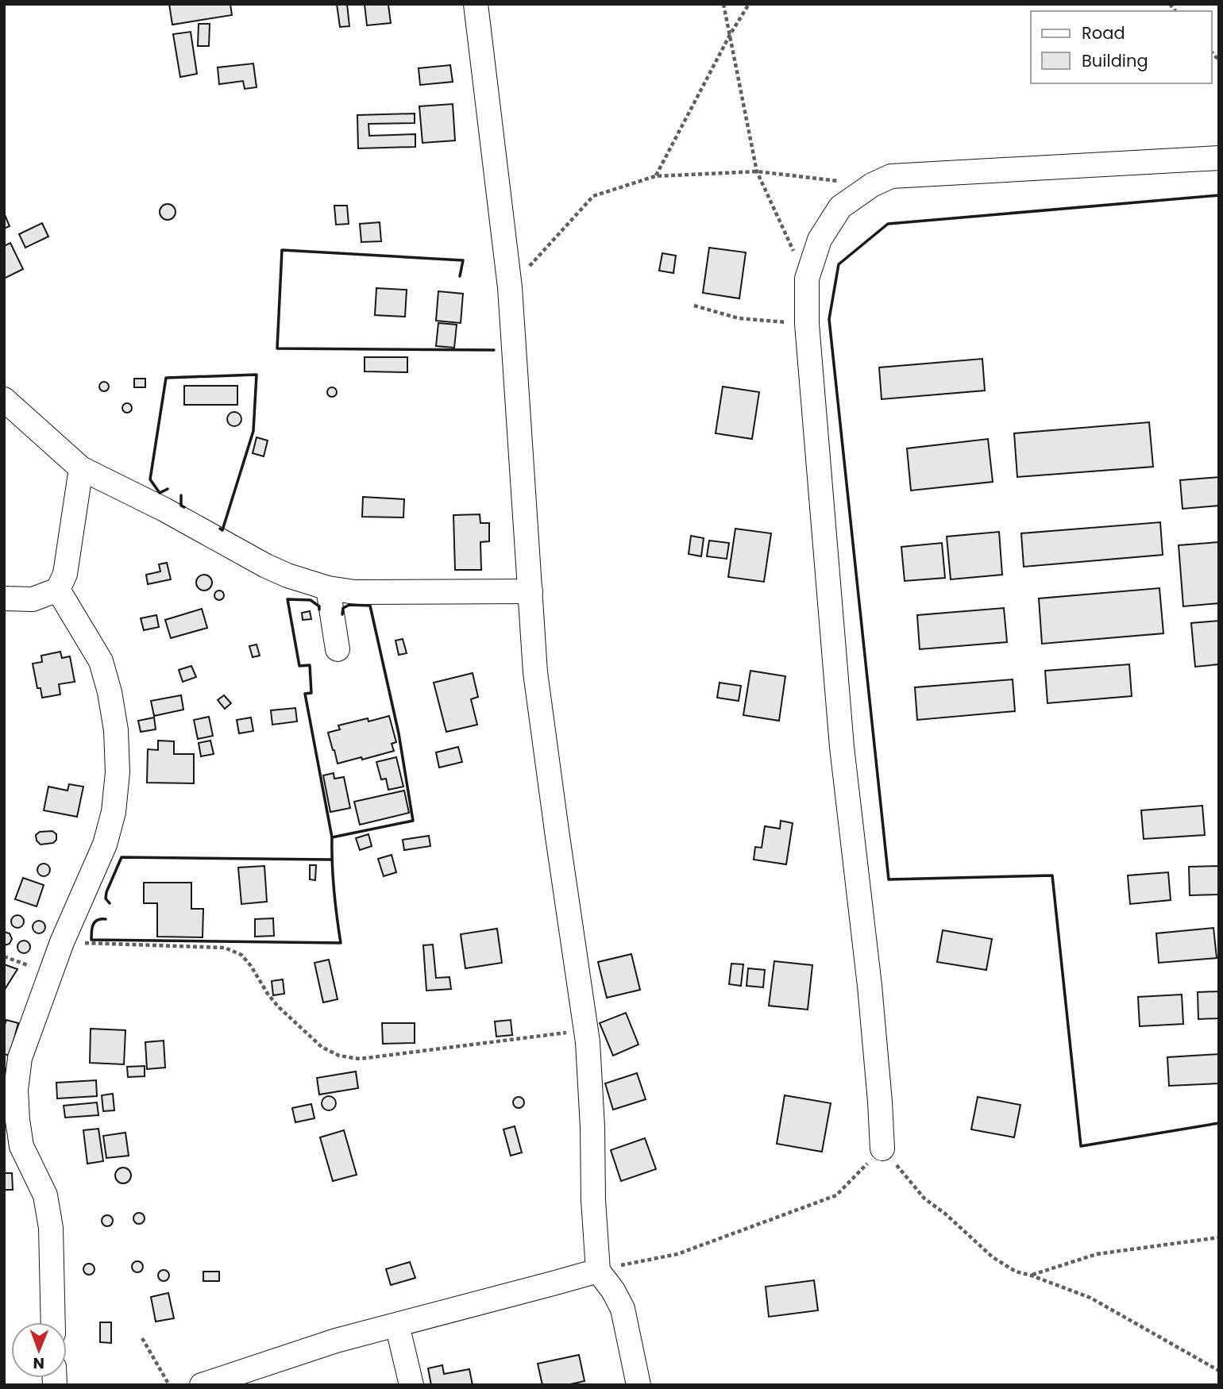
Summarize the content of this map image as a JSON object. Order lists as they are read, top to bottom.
{
  "legend": ["Road", "Building"],
  "north": "bottom"
}
